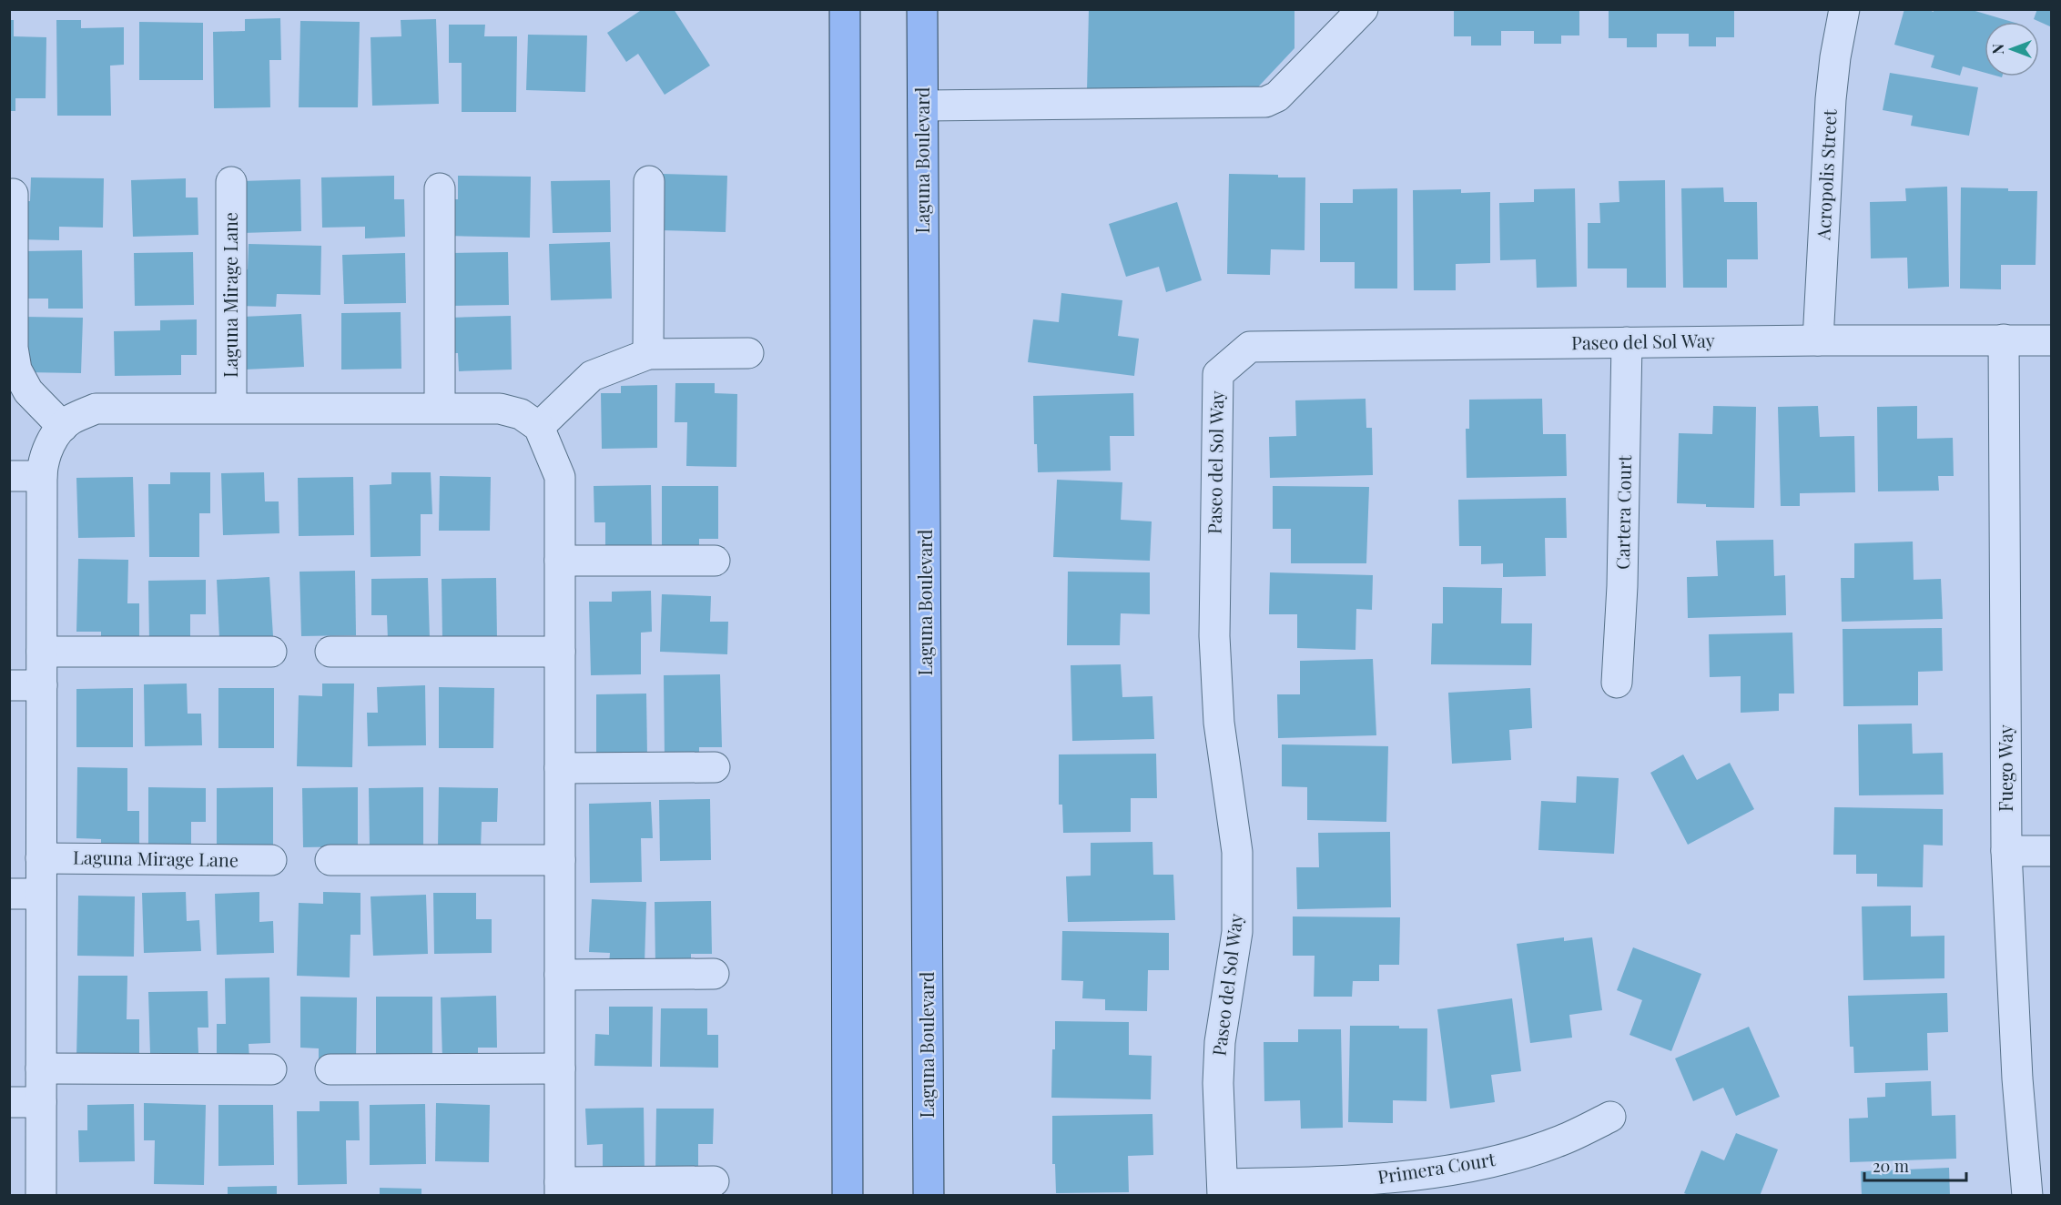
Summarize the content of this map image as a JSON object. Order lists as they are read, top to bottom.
{
  "streets": {
    "main road": ["Laguna Boulevard"],
    "street": [
      "Acropolis Street",
      "Laguna Mirage Lane",
      "Paseo del Sol Way",
      "Cartera Court",
      "Fuego Way",
      "Primera Court"
    ]
  },
  "crossings": [
    ["Acropolis Street", "Paseo del Sol Way"],
    ["Paseo del Sol Way", "Cartera Court"],
    ["Paseo del Sol Way", "Fuego Way"],
    ["Paseo del Sol Way", "Primera Court"]
  ],
  "scale_bar": "20 m",
  "north": "left"
}
